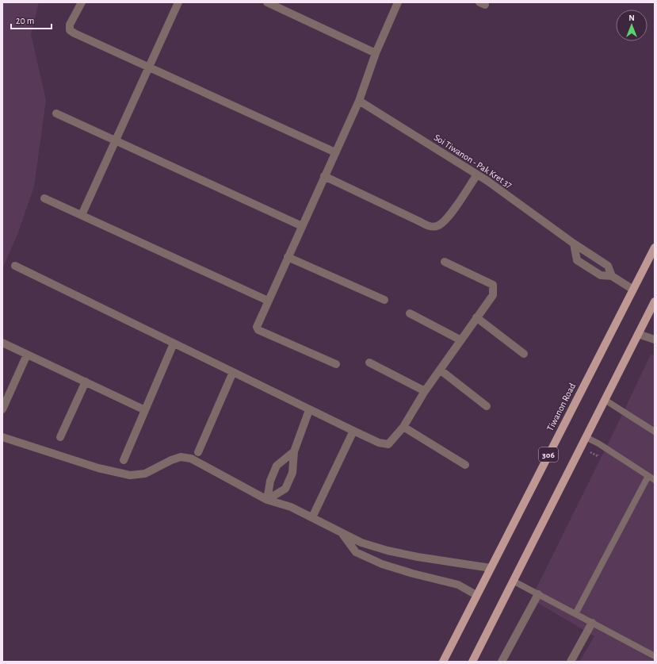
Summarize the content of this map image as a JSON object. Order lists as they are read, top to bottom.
{
  "streets": {
    "main road": ["Tiwanon Road", "306"],
    "street": ["Soi Tiwanon - Pak Kret 37"]
  },
  "scale_bar": "20 m",
  "north": "top"
}
